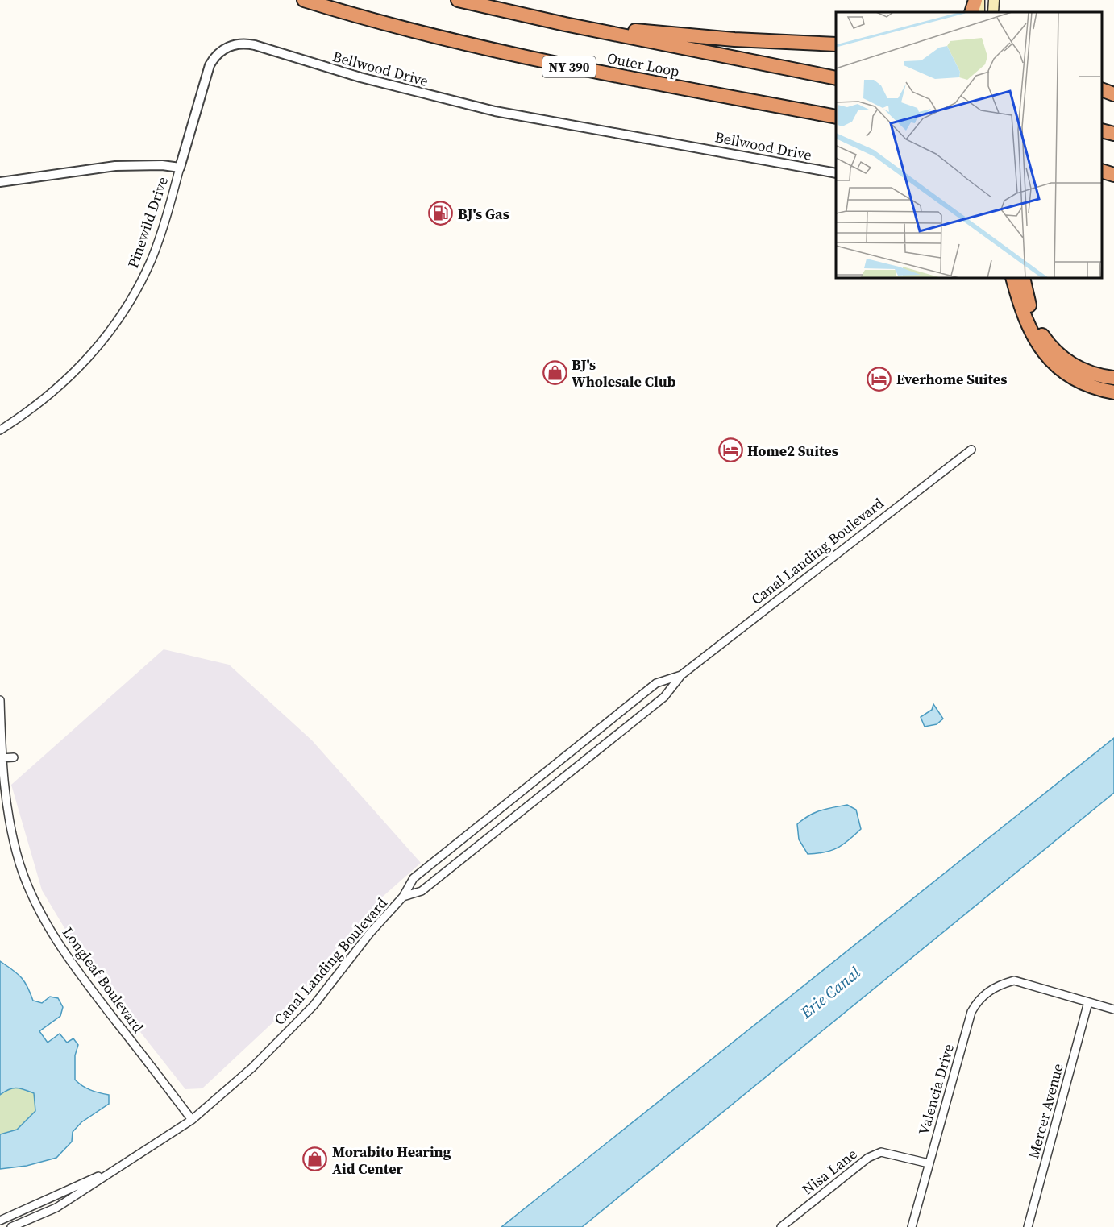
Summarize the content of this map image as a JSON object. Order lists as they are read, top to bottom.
{
  "streets": {
    "highway": ["Outer Loop", "NY 390"],
    "street": [
      "Bellwood Drive",
      "Pinewild Drive",
      "Canal Landing Boulevard",
      "Longleaf Boulevard",
      "Valencia Drive",
      "Mercer Avenue",
      "Nisa Lane"
    ]
  },
  "crossings": [
    ["Bellwood Drive", "Pinewild Drive"],
    ["Canal Landing Boulevard", "Longleaf Boulevard"],
    ["Valencia Drive", "Mercer Avenue"],
    ["Valencia Drive", "Nisa Lane"]
  ],
  "water": ["Erie Canal"],
  "places": {
    "fuel station": ["BJ's Gas"],
    "shop": ["BJ's Wholesale Club", "Morabito Hearing Aid Center"],
    "hotel": ["Everhome Suites", "Home2 Suites"]
  }
}
